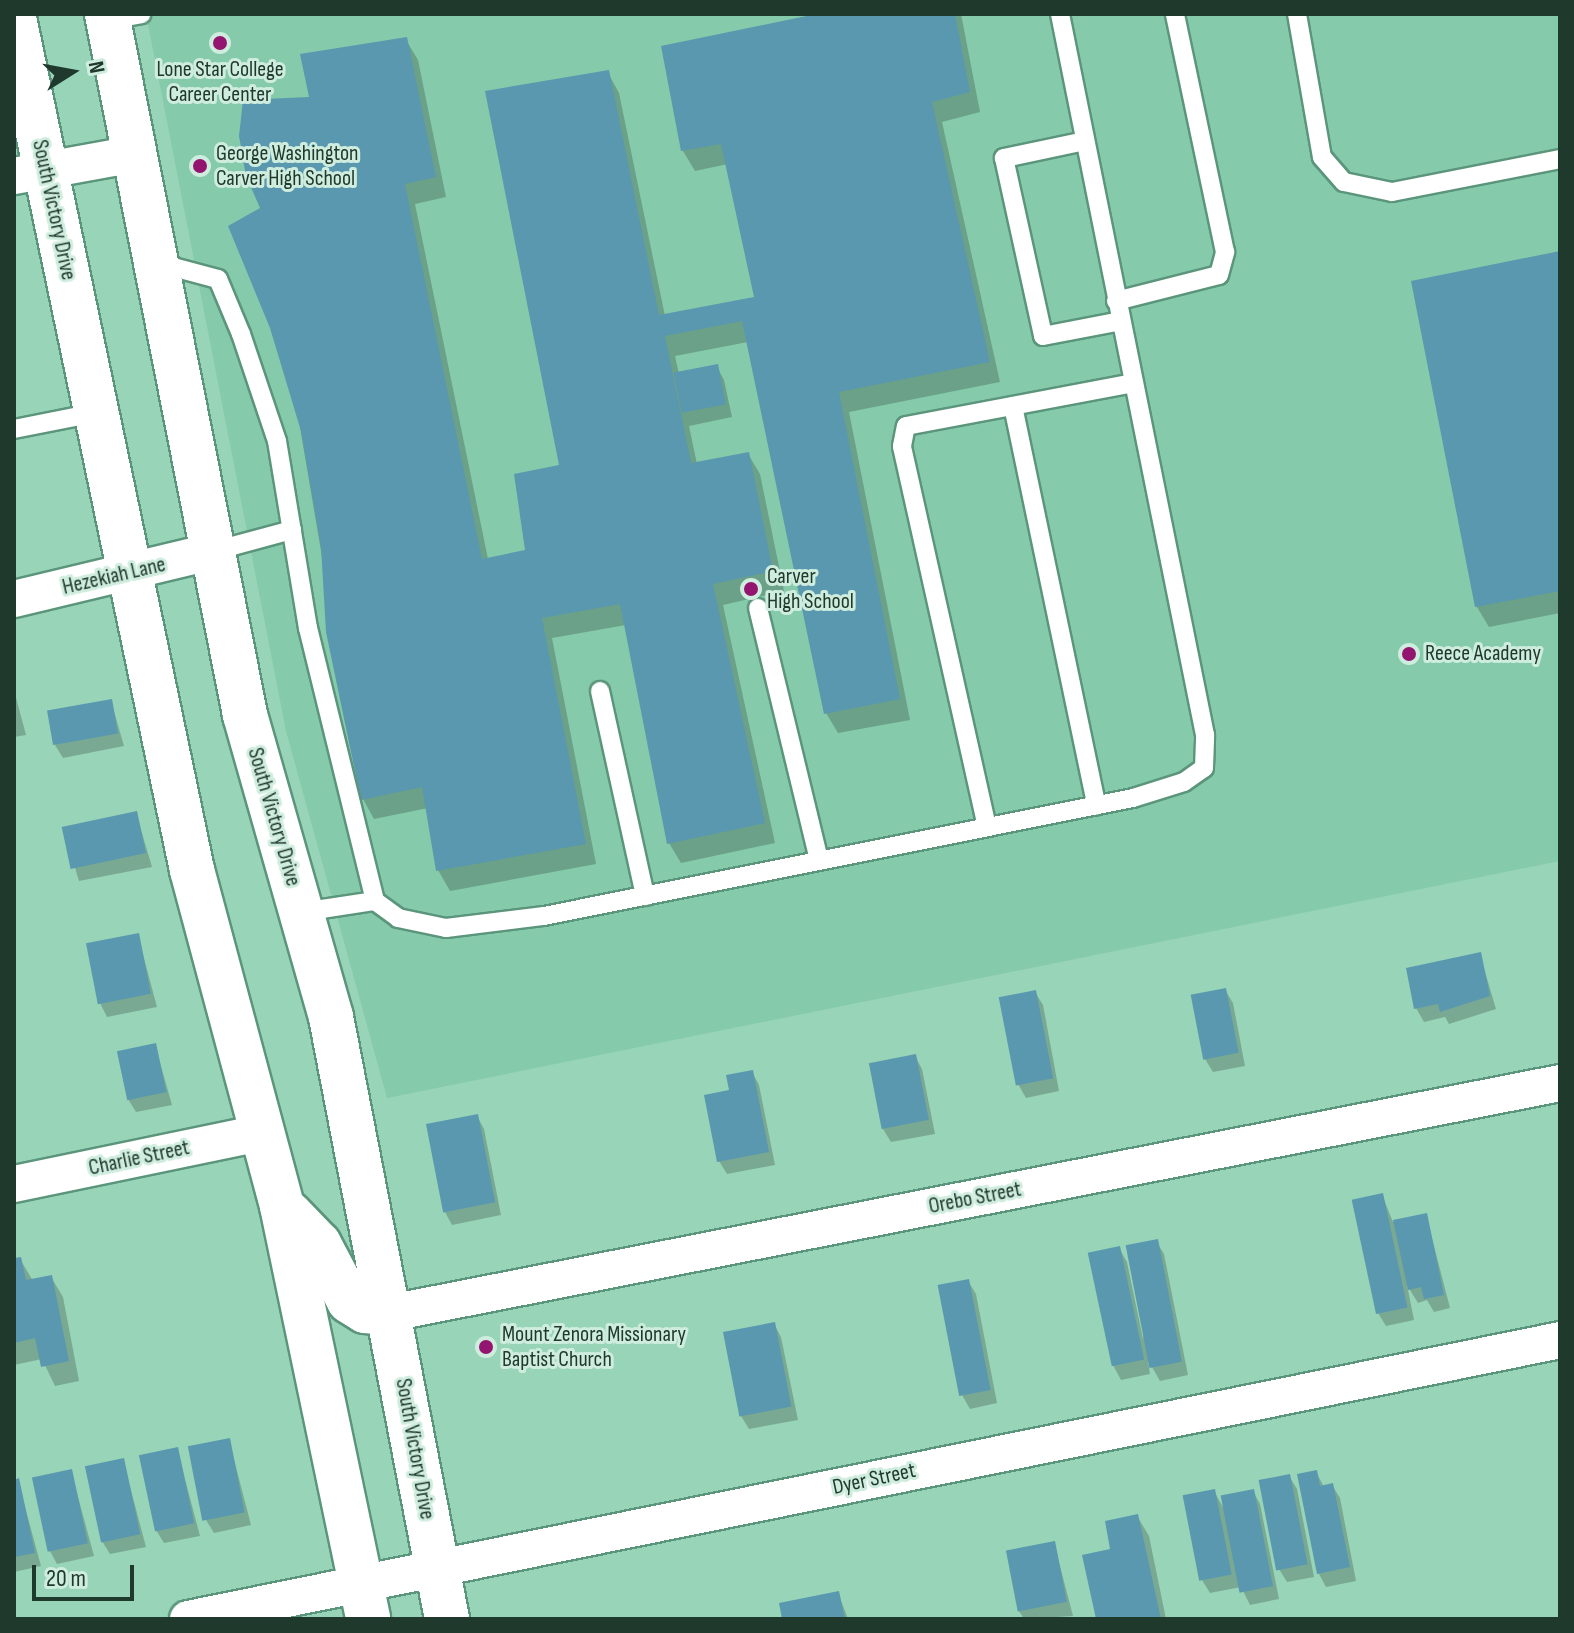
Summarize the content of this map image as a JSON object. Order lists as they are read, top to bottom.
{
  "streets": {
    "main road": ["South Victory Drive"],
    "street": [
      "Hezekiah Lane",
      "Charlie Street",
      "Orebo Street",
      "Dyer Street"
    ]
  },
  "crossings": [
    ["South Victory Drive", "Hezekiah Lane"],
    ["South Victory Drive", "Charlie Street"],
    ["South Victory Drive", "Orebo Street"],
    ["South Victory Drive", "Dyer Street"]
  ],
  "places": [
    "Lone Star College Career Center",
    "George Washington Carver High School",
    "Carver High School",
    "Reece Academy",
    "Mount Zenora Missionary Baptist Church"
  ],
  "scale_bar": "20 m",
  "north": "right"
}
